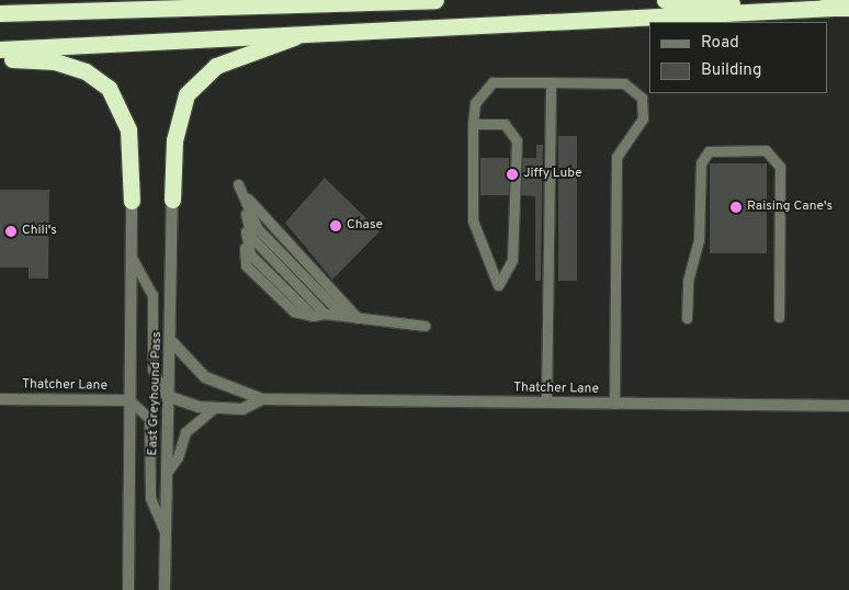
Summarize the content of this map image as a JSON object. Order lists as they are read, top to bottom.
{
  "streets": {
    "street": ["Thatcher Lane", "East Greyhound Pass"]
  },
  "crossings": [
    ["Thatcher Lane", "East Greyhound Pass"]
  ],
  "places": [
    "Jiffy Lube",
    "Raising Cane's",
    "Chase",
    "Chili's"
  ],
  "legend": ["Road", "Building"]
}
